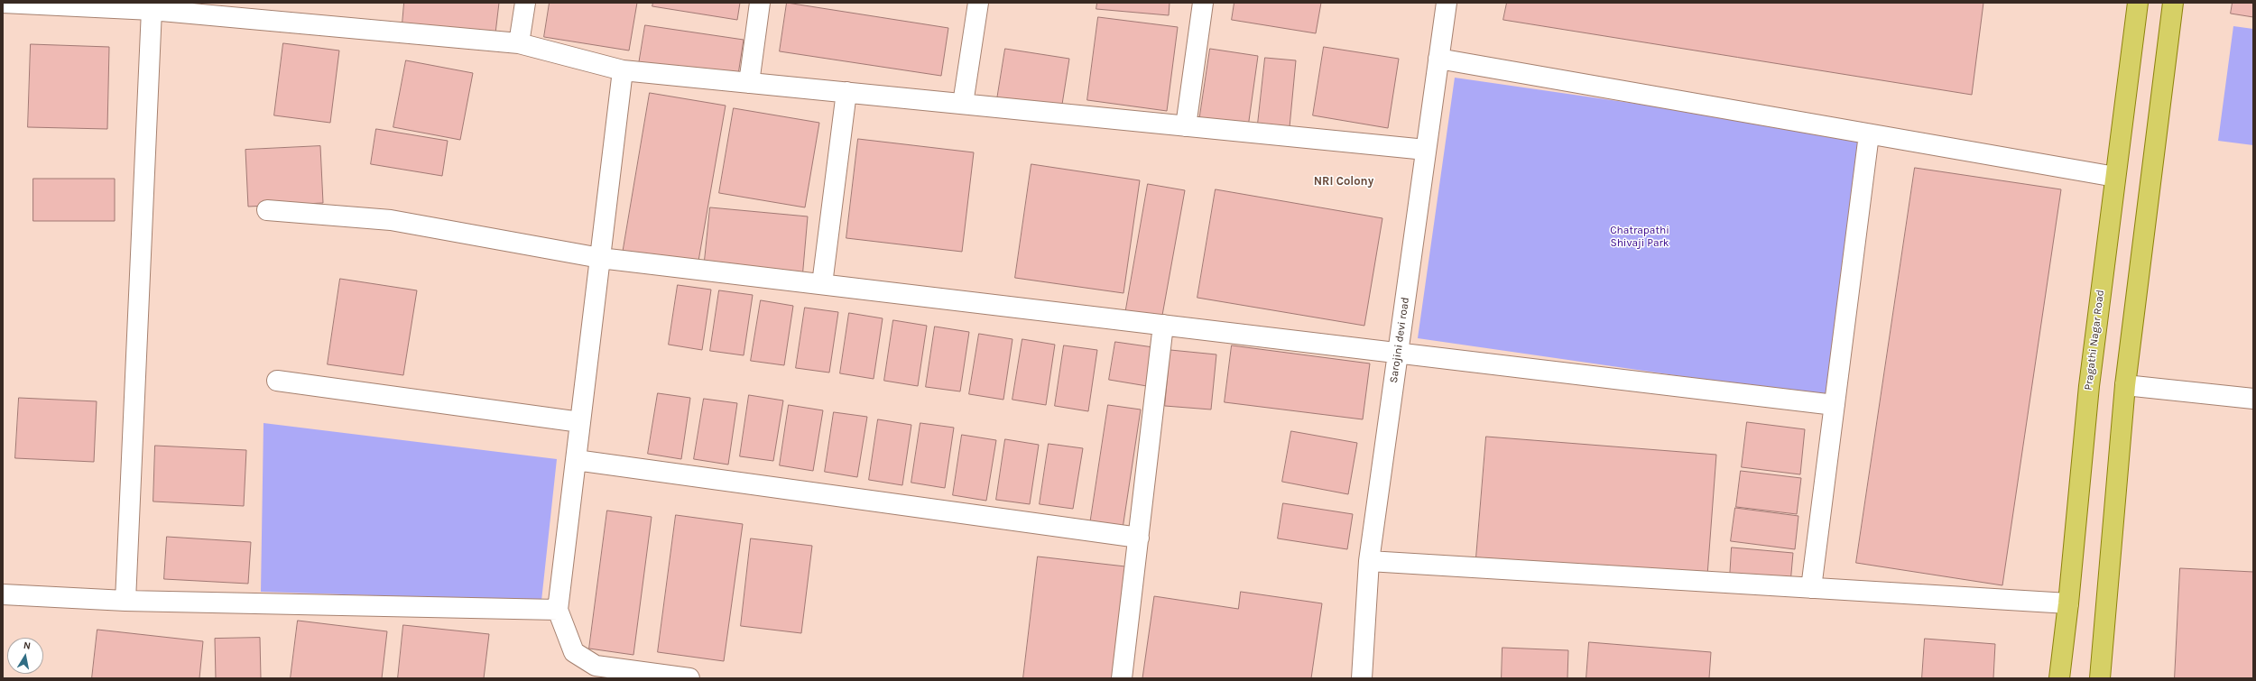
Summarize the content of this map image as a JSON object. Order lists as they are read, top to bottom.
{
  "streets": {
    "main road": ["Pragathi Nagar Road"],
    "street": ["Sarojini devi road"]
  },
  "districts": ["NRI Colony"],
  "parks": ["Chatrapathi Shivaji Park"],
  "north": "top"
}
